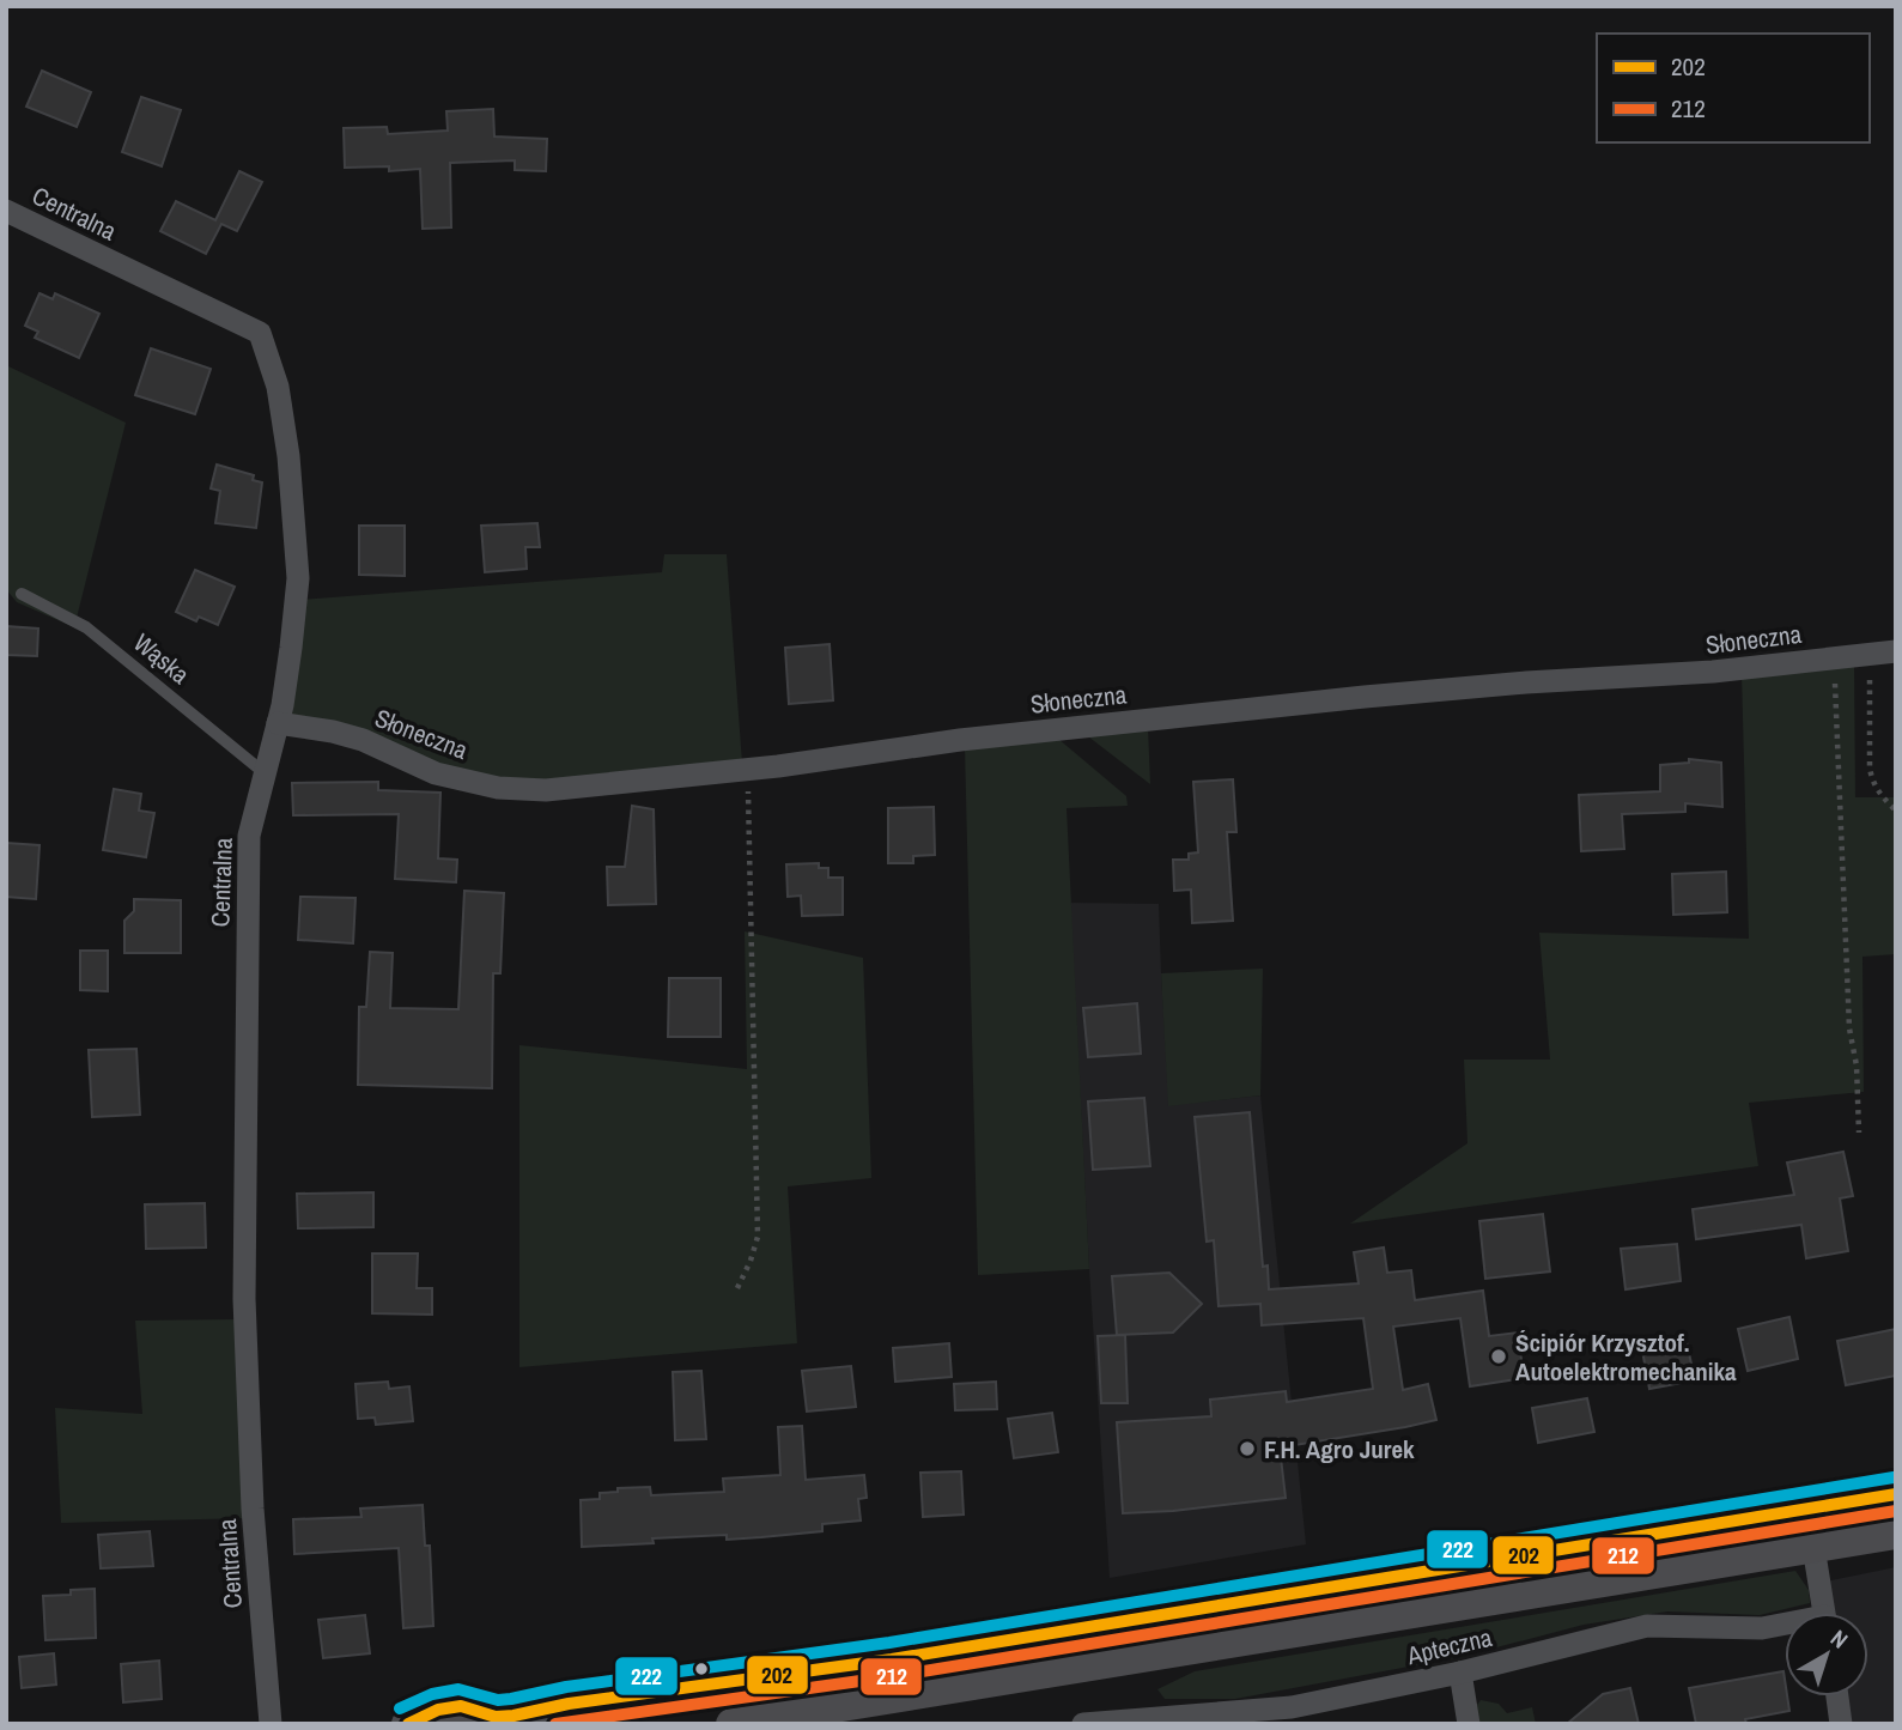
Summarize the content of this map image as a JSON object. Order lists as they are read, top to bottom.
{
  "streets": {
    "street": ["Centralna", "Słoneczna", "Apteczna"],
    "lane": ["Wąska"]
  },
  "crossings": [
    ["Centralna", "Słoneczna"],
    ["Centralna", "Wąska"]
  ],
  "places": ["Ścipiór Krzysztof. Autoelektromechanika", "F.H. Agro Jurek"],
  "lines": ["transit line 222", "transit line 202", "transit line 212"],
  "legend": ["202", "212"],
  "north": "top right"
}
